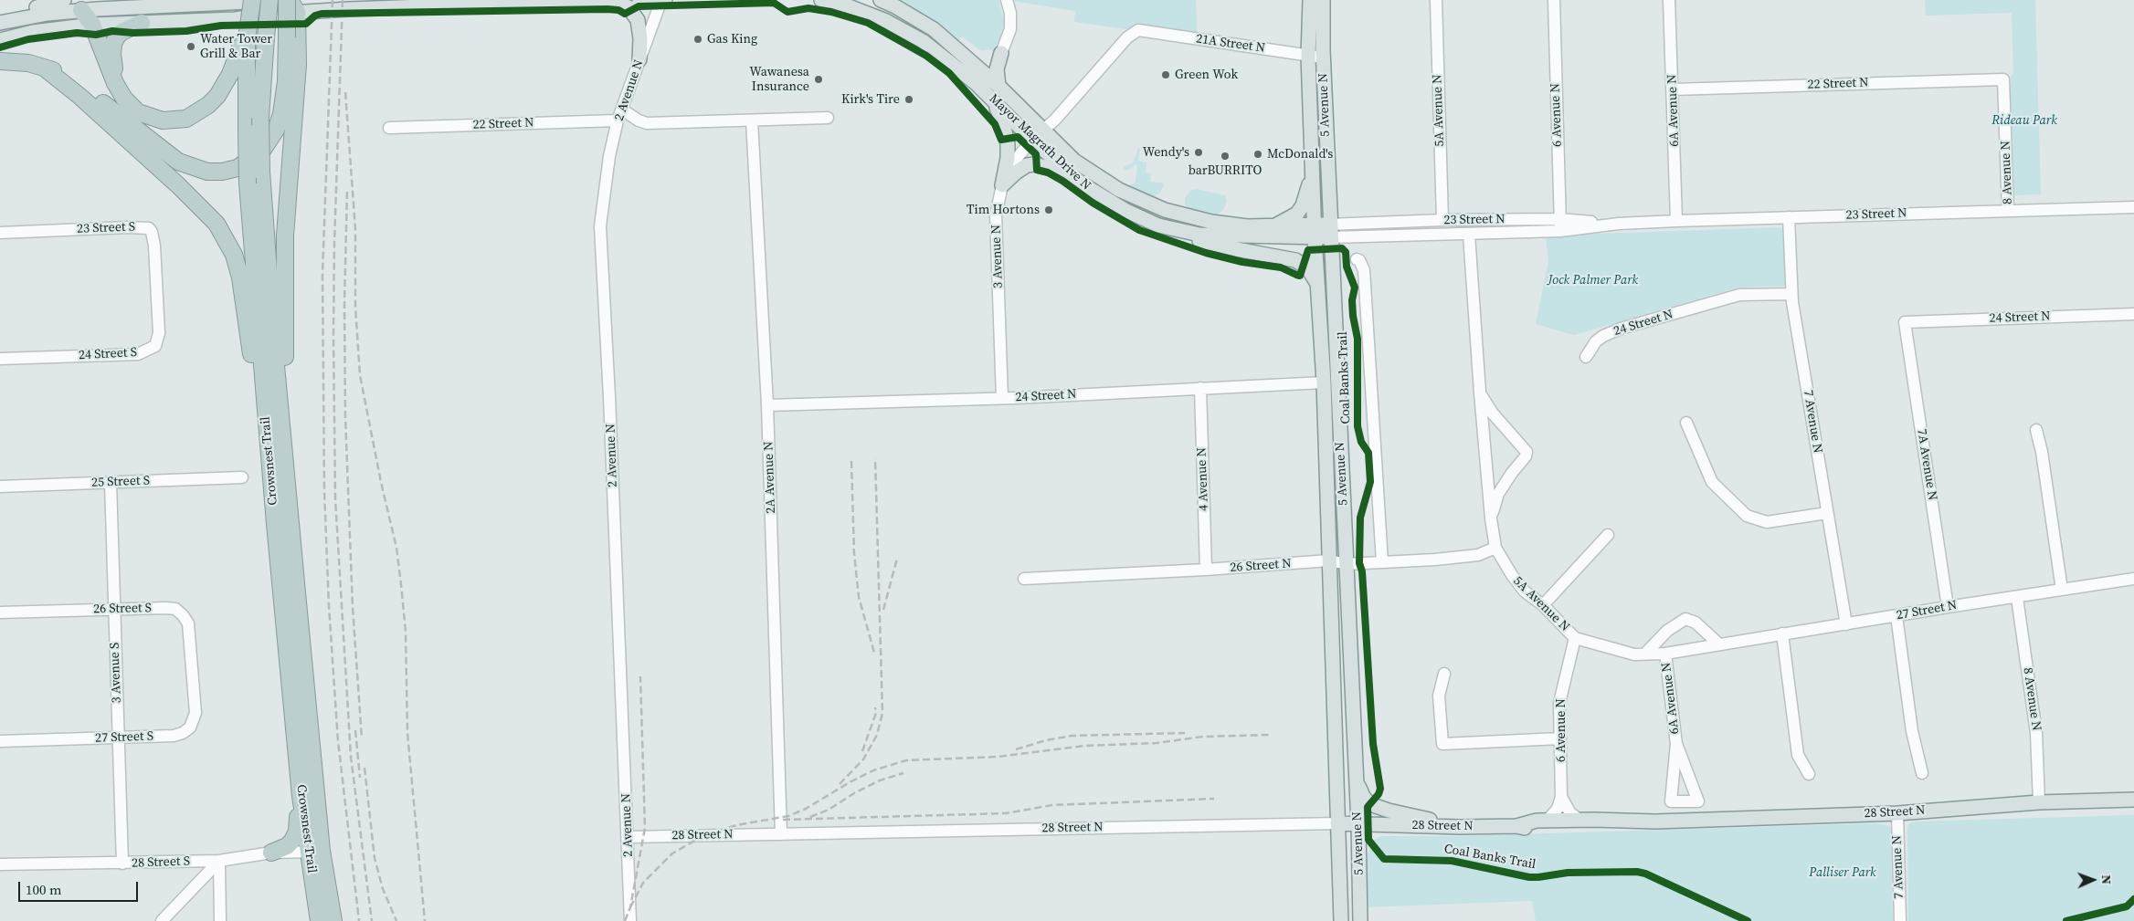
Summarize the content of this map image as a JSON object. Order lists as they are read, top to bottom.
{
  "streets": {
    "highway": ["Crowsnest Trail"],
    "main road": ["5 Avenue N", "Mayor Magrath Drive N", "28 Street N"],
    "street": [
      "21A Street N",
      "22 Street N",
      "2 Avenue N",
      "5A Avenue N",
      "6A Avenue N",
      "6 Avenue N",
      "8 Avenue N",
      "23 Street N",
      "23 Street S",
      "3 Avenue N",
      "24 Street N",
      "24 Street S",
      "7 Avenue N",
      "7A Avenue N",
      "2A Avenue N",
      "4 Avenue N",
      "25 Street S",
      "26 Street N",
      "26 Street S",
      "27 Street N",
      "3 Avenue S",
      "27 Street S",
      "28 Street S"
    ],
    "cycle path": ["Coal Banks Trail"]
  },
  "crossings": [
    ["21A Street N", "5 Avenue N"],
    ["21A Street N", "3 Avenue N"],
    ["22 Street N", "2 Avenue N"],
    ["22 Street N", "6A Avenue N"],
    ["22 Street N", "8 Avenue N"],
    ["2 Avenue N", "28 Street N"],
    ["5 Avenue N", "Mayor Magrath Drive N"],
    ["5 Avenue N", "23 Street N"],
    ["5 Avenue N", "24 Street N"],
    ["5 Avenue N", "26 Street N"],
    ["5 Avenue N", "28 Street N"],
    ["5A Avenue N", "6 Avenue N"],
    ["5A Avenue N", "23 Street N"],
    ["5A Avenue N", "26 Street N"],
    ["5A Avenue N", "27 Street N"],
    ["6A Avenue N", "23 Street N"],
    ["6A Avenue N", "27 Street N"],
    ["6 Avenue N", "23 Street N"],
    ["6 Avenue N", "27 Street N"],
    ["6 Avenue N", "28 Street N"],
    ["Mayor Magrath Drive N", "23 Street N"],
    ["Mayor Magrath Drive N", "3 Avenue N"],
    ["8 Avenue N", "23 Street N"],
    ["8 Avenue N", "27 Street N"],
    ["8 Avenue N", "28 Street N"],
    ["23 Street N", "7 Avenue N"],
    ["23 Street S", "24 Street S"],
    ["3 Avenue N", "24 Street N"],
    ["24 Street N", "7 Avenue N"],
    ["24 Street N", "7A Avenue N"],
    ["24 Street N", "2A Avenue N"],
    ["24 Street N", "4 Avenue N"],
    ["7 Avenue N", "27 Street N"],
    ["7 Avenue N", "28 Street N"],
    ["Crowsnest Trail", "28 Street S"],
    ["7A Avenue N", "27 Street N"],
    ["2A Avenue N", "28 Street N"],
    ["4 Avenue N", "26 Street N"],
    ["25 Street S", "3 Avenue S"],
    ["26 Street S", "3 Avenue S"],
    ["26 Street S", "27 Street S"],
    ["3 Avenue S", "27 Street S"],
    ["3 Avenue S", "28 Street S"]
  ],
  "parks": ["Rideau Park", "Jock Palmer Park", "Palliser Park"],
  "places": [
    "Gas King",
    "Water Tower Grill & Bar",
    "Green Wok",
    "Wawanesa Insurance",
    "Kirk's Tire",
    "Wendy's",
    "McDonald's",
    "barBURRITO",
    "Tim Hortons"
  ],
  "scale_bar": "100 m",
  "north": "right"
}
